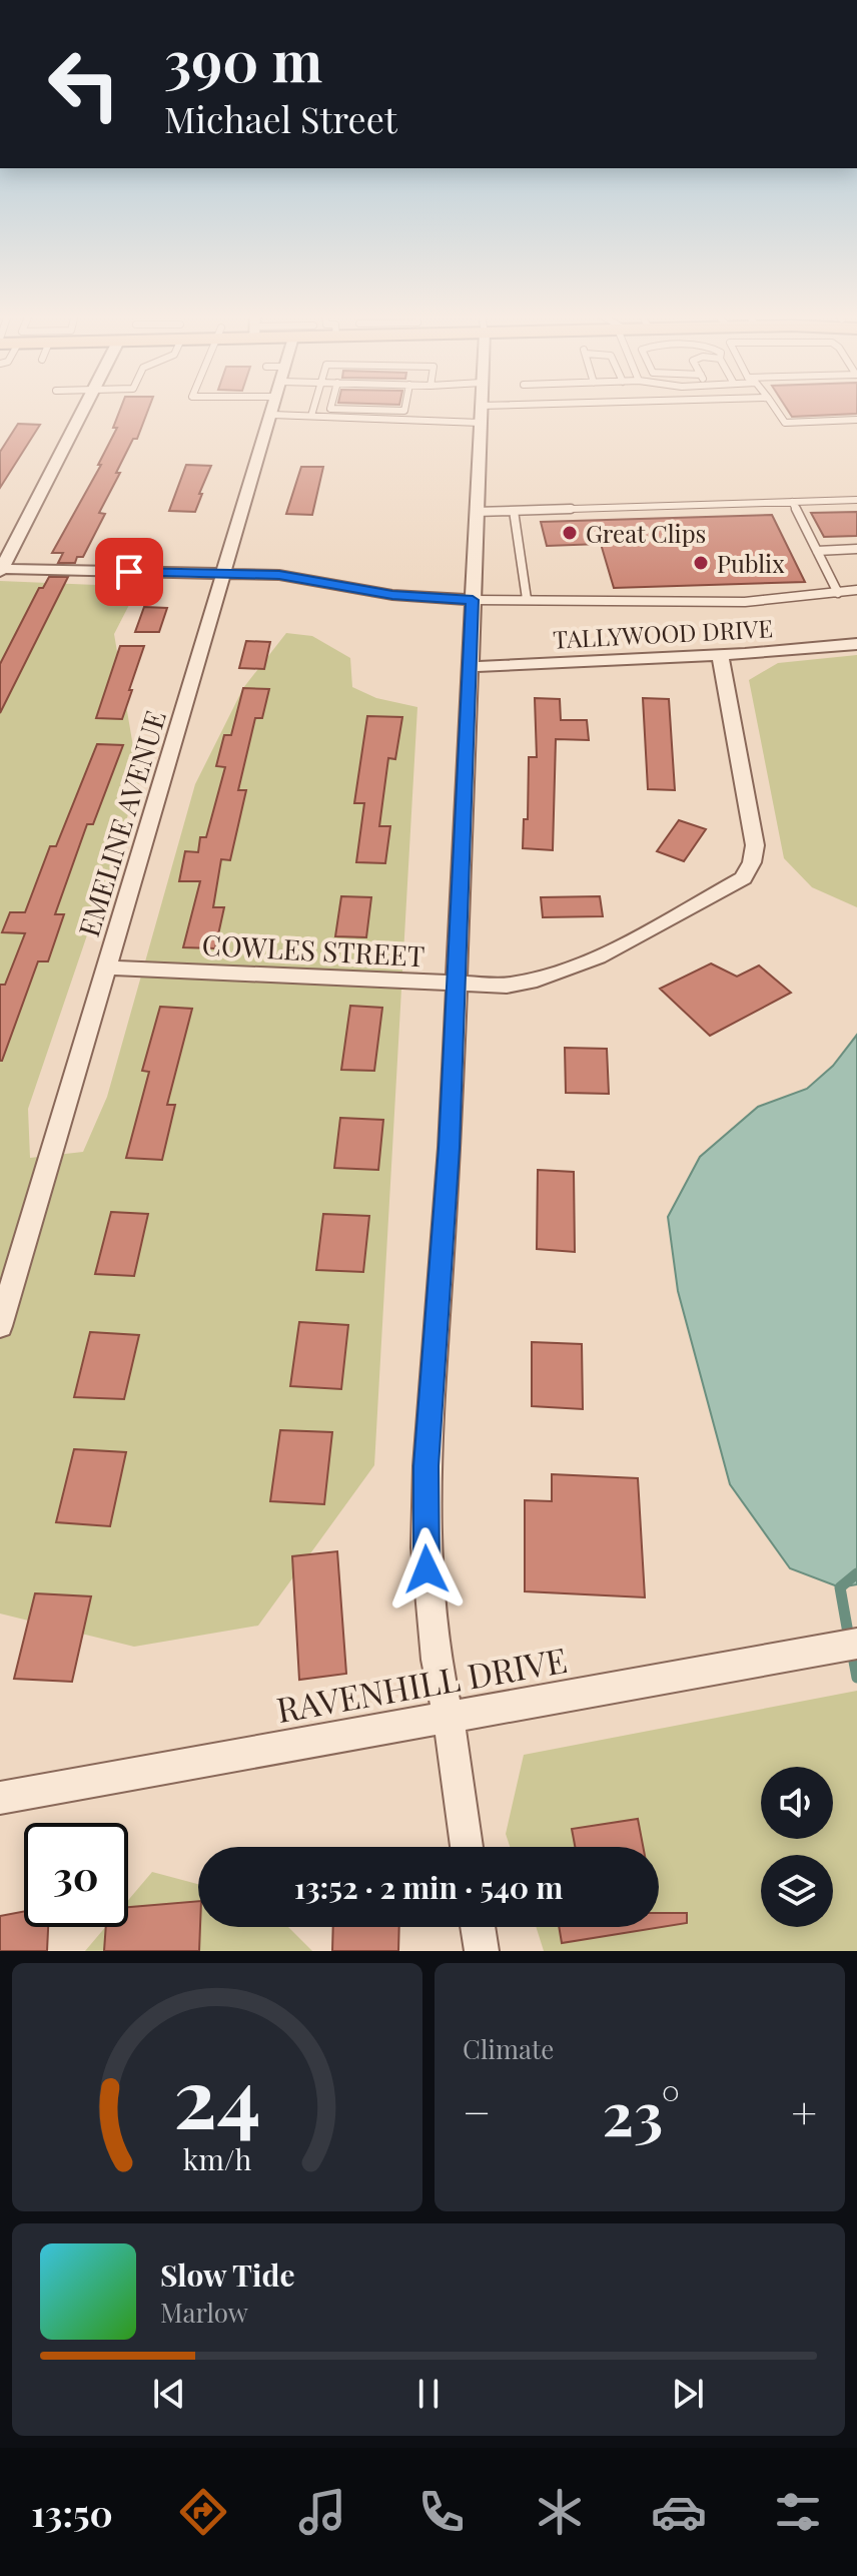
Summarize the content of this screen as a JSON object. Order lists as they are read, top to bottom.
{
  "streets": {
    "street": [
      "TALLYWOOD DRIVE",
      "EMELINE AVENUE",
      "COWLES STREET",
      "RAVENHILL DRIVE"
    ]
  },
  "crossings": [
    ["TALLYWOOD DRIVE", "COWLES STREET"],
    ["EMELINE AVENUE", "COWLES STREET"]
  ],
  "places": ["Great Clips", "Publix"],
  "page": {
    "turn": ["390 m", "Michael Street"],
    "limit": "30",
    "trip": "13:52 · 2 min · 540 m",
    "tile": "Climate",
    "heat": ["−", "23°", "+"],
    "song": ["Slow Tide", "Marlow"],
    "tabs": "13:50",
    "gauge": ["24", "km/h"]
  }
}
